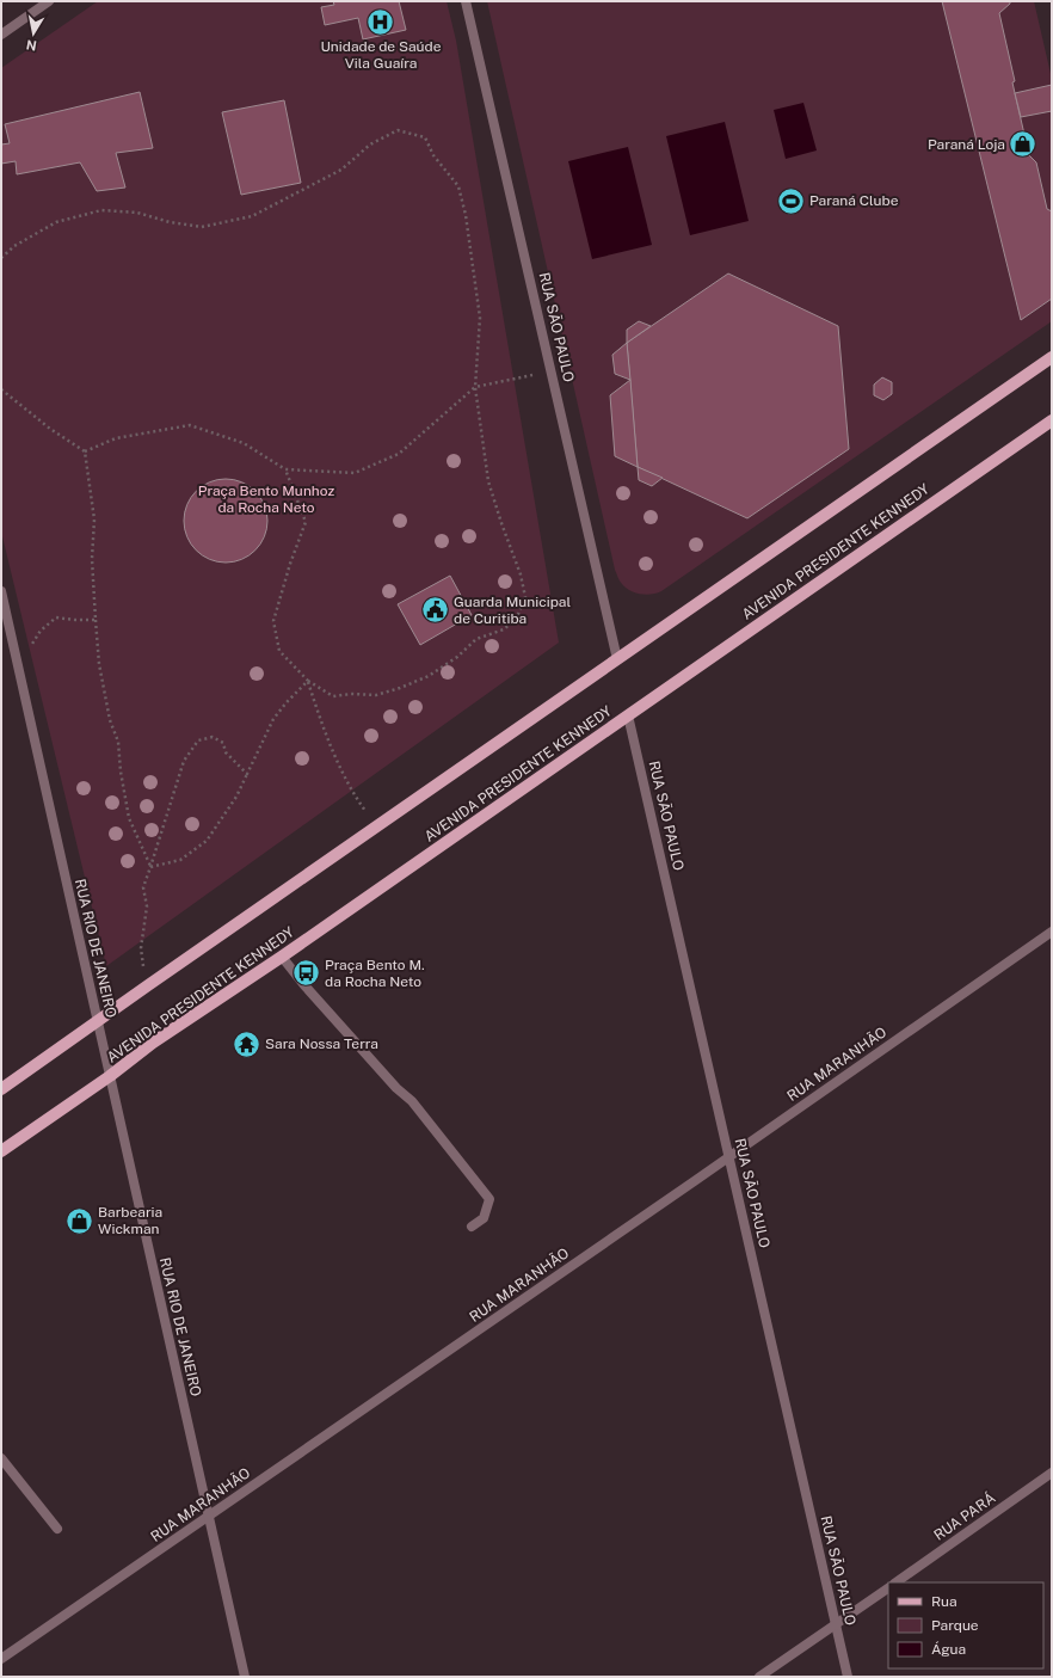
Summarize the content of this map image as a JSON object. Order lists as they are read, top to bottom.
{
  "streets": {
    "main road": ["AVENIDA PRESIDENTE KENNEDY"],
    "street": [
      "RUA SÃO PAULO",
      "RUA RIO DE JANEIRO",
      "RUA MARANHÃO",
      "RUA PARÁ"
    ]
  },
  "crossings": [
    ["RUA SÃO PAULO", "AVENIDA PRESIDENTE KENNEDY"],
    ["RUA SÃO PAULO", "RUA MARANHÃO"],
    ["AVENIDA PRESIDENTE KENNEDY", "RUA RIO DE JANEIRO"],
    ["RUA RIO DE JANEIRO", "RUA MARANHÃO"]
  ],
  "parks": ["Praça Bento Munhoz da Rocha Neto"],
  "places": {
    "hospital": ["Unidade de Saúde Vila Guaíra"],
    "shop": ["Paraná Loja", "Barbearia Wickman"],
    "sports": ["Paraná Clube"],
    "public building": ["Guarda Municipal de Curitiba"],
    "bus stop": ["Praça Bento M. da Rocha Neto"],
    "temple": ["Sara Nossa Terra"]
  },
  "legend": ["Rua", "Parque", "Água"],
  "north": "bottom"
}
